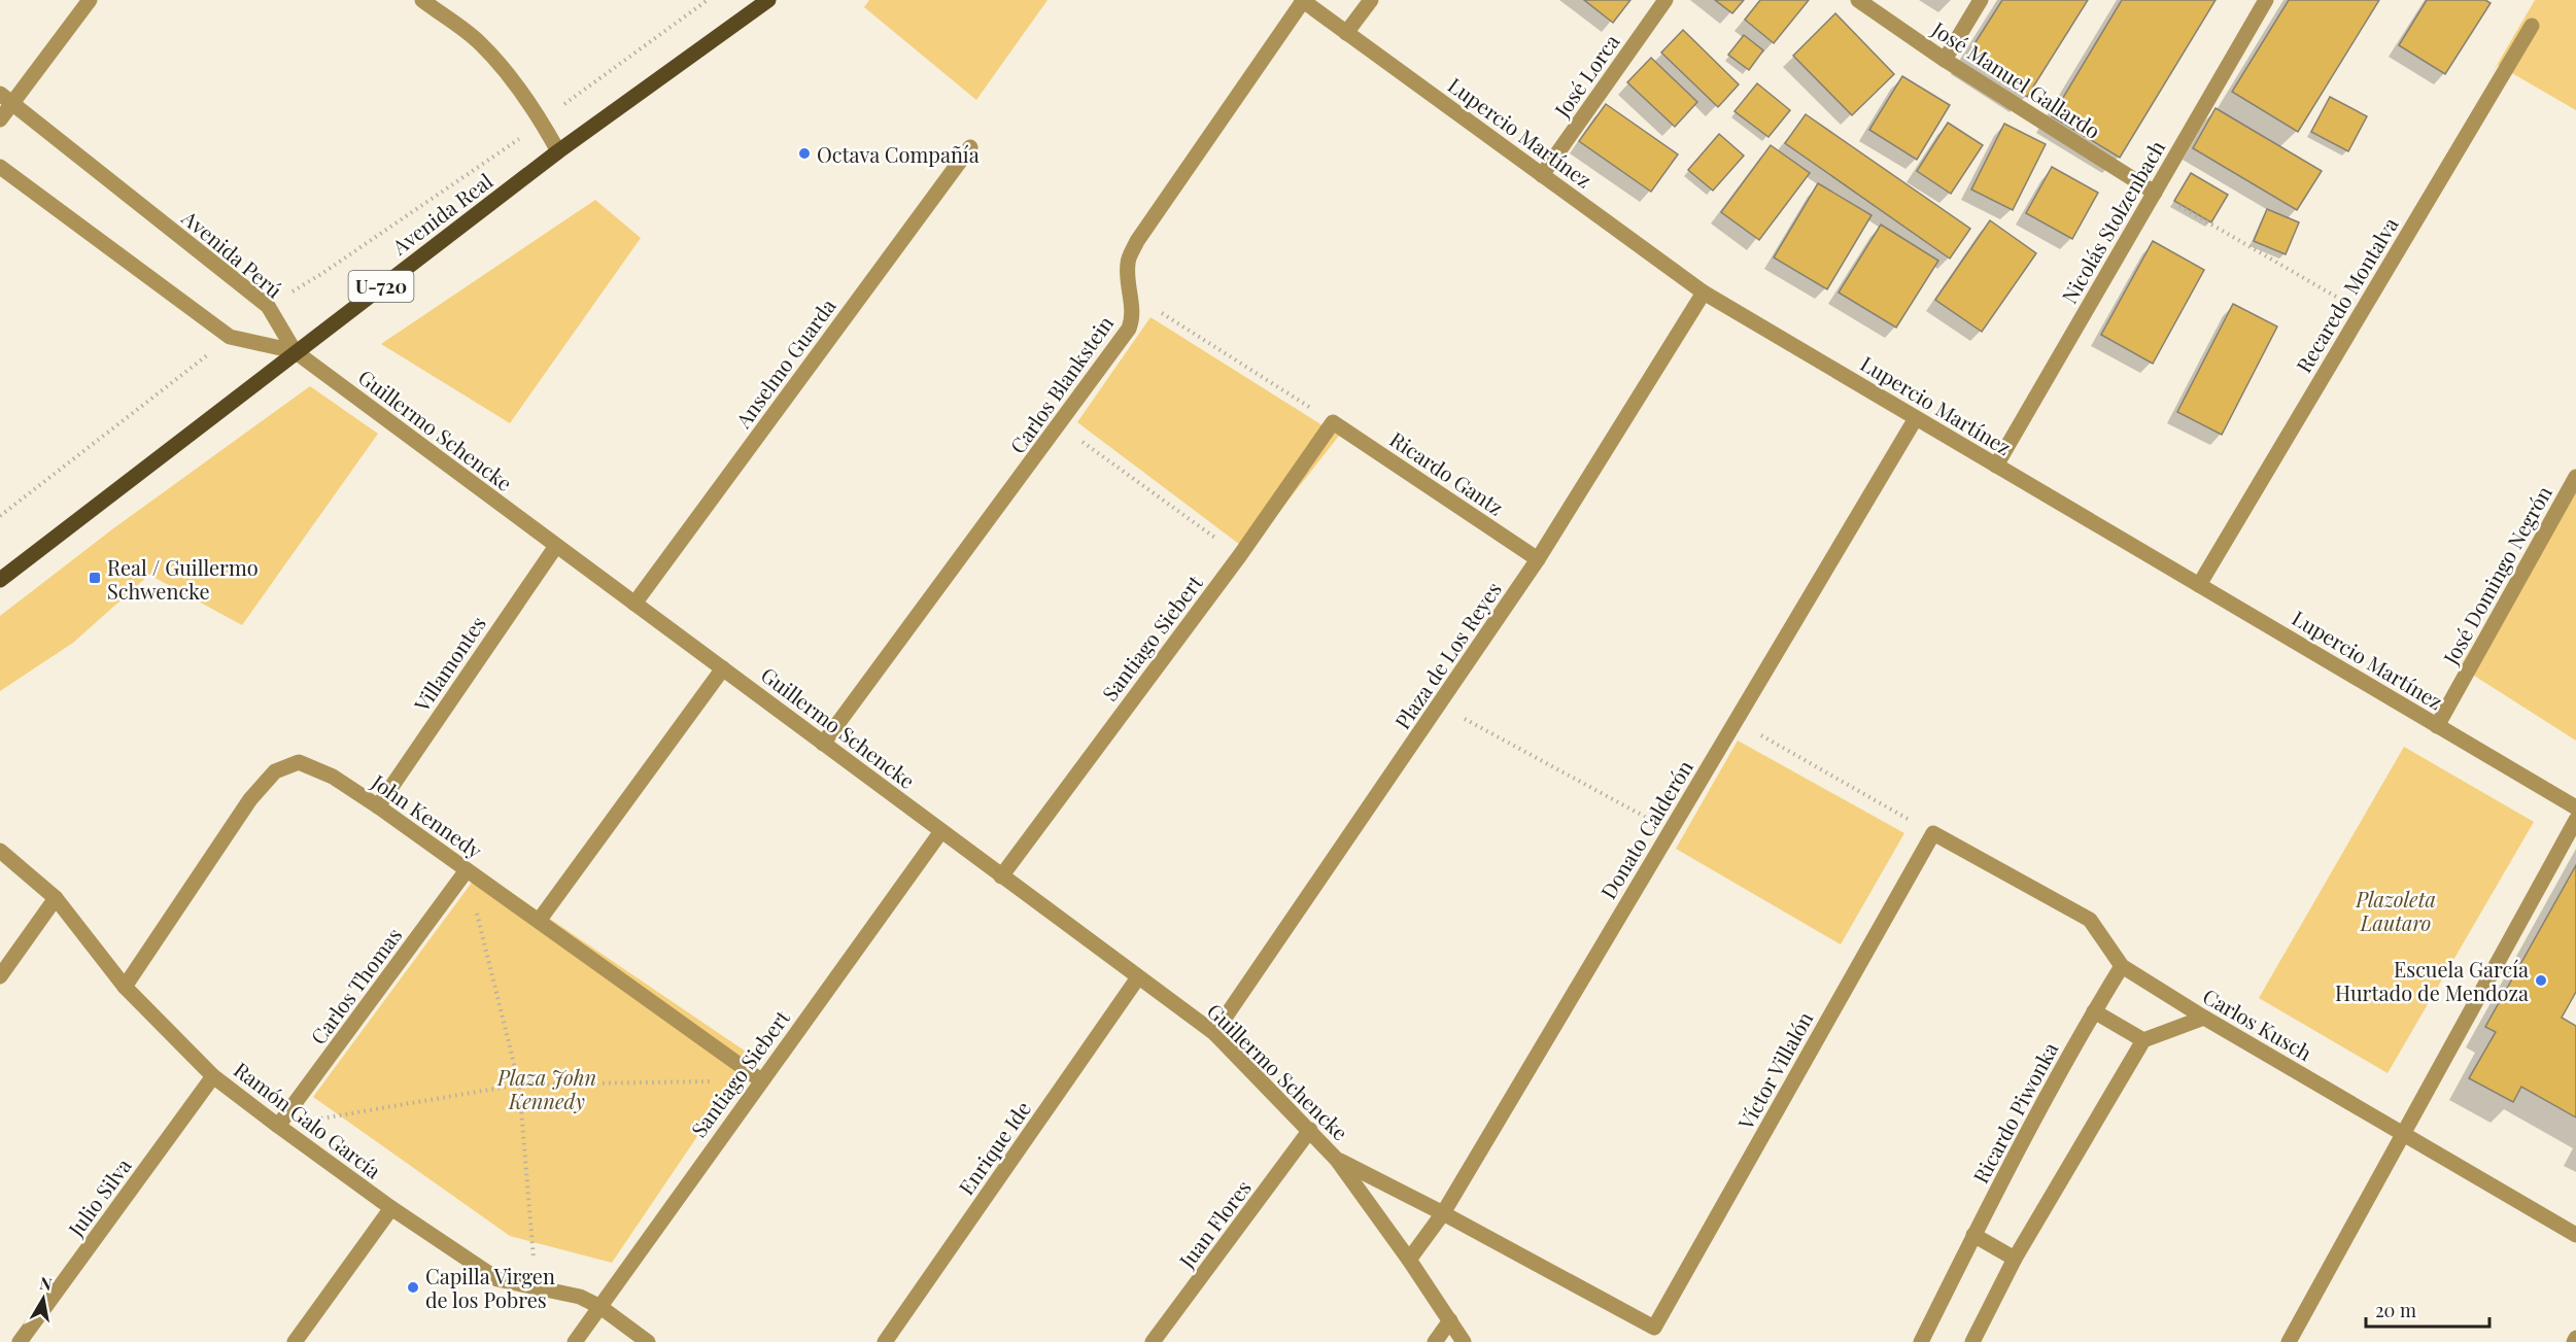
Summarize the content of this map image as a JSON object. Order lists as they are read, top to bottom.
{
  "streets": {
    "main road": ["Avenida Real", "U-720"],
    "street": [
      "José Lorca",
      "José Manuel Gallardo",
      "Lupercio Martínez",
      "Nicolás Stolzenbach",
      "Avenida Perú",
      "Recaredo Montalva",
      "Anselmo Guarda",
      "Carlos Blankstein",
      "Guillermo Schencke",
      "Ricardo Gantz",
      "José Domingo Negrón",
      "Santiago Siebert",
      "Plaza de Los Reyes",
      "Villamontes",
      "John Kennedy",
      "Donato Calderón",
      "Carlos Thomas",
      "Carlos Kusch",
      "Víctor Villalón",
      "Ricardo Piwonka",
      "Ramón Galo García",
      "Enrique Ide",
      "Julio Silva",
      "Juan Flores"
    ]
  },
  "crossings": [
    ["José Lorca", "Lupercio Martínez"],
    ["José Manuel Gallardo", "Nicolás Stolzenbach"],
    ["Lupercio Martínez", "Nicolás Stolzenbach"],
    ["Lupercio Martínez", "Recaredo Montalva"],
    ["Lupercio Martínez", "Carlos Blankstein"],
    ["Lupercio Martínez", "José Domingo Negrón"],
    ["Lupercio Martínez", "Plaza de Los Reyes"],
    ["Lupercio Martínez", "Donato Calderón"],
    ["Avenida Real", "Avenida Perú"],
    ["Avenida Real", "Guillermo Schencke"],
    ["Avenida Perú", "Guillermo Schencke"],
    ["Anselmo Guarda", "Guillermo Schencke"],
    ["Carlos Blankstein", "Guillermo Schencke"],
    ["Guillermo Schencke", "Santiago Siebert"],
    ["Guillermo Schencke", "Plaza de Los Reyes"],
    ["Guillermo Schencke", "Villamontes"],
    ["Guillermo Schencke", "Donato Calderón"],
    ["Guillermo Schencke", "Víctor Villalón"],
    ["Guillermo Schencke", "Enrique Ide"],
    ["Guillermo Schencke", "Juan Flores"],
    ["Ricardo Gantz", "Santiago Siebert"],
    ["Ricardo Gantz", "Plaza de Los Reyes"],
    ["Santiago Siebert", "John Kennedy"],
    ["Santiago Siebert", "Ramón Galo García"],
    ["Villamontes", "John Kennedy"],
    ["John Kennedy", "Carlos Thomas"],
    ["John Kennedy", "Ramón Galo García"],
    ["Carlos Thomas", "Ramón Galo García"],
    ["Carlos Kusch", "Víctor Villalón"],
    ["Carlos Kusch", "Ricardo Piwonka"],
    ["Ramón Galo García", "Julio Silva"]
  ],
  "parks": ["Plazoleta Lautaro", "Plaza John Kennedy"],
  "places": {
    "other": ["Octava Compañía", "Escuela García Hurtado de Mendoza", "Capilla Virgen de los Pobres"],
    "transit": ["Real / Guillermo Schwencke"]
  },
  "scale_bar": "20 m",
  "north": "top"
}
